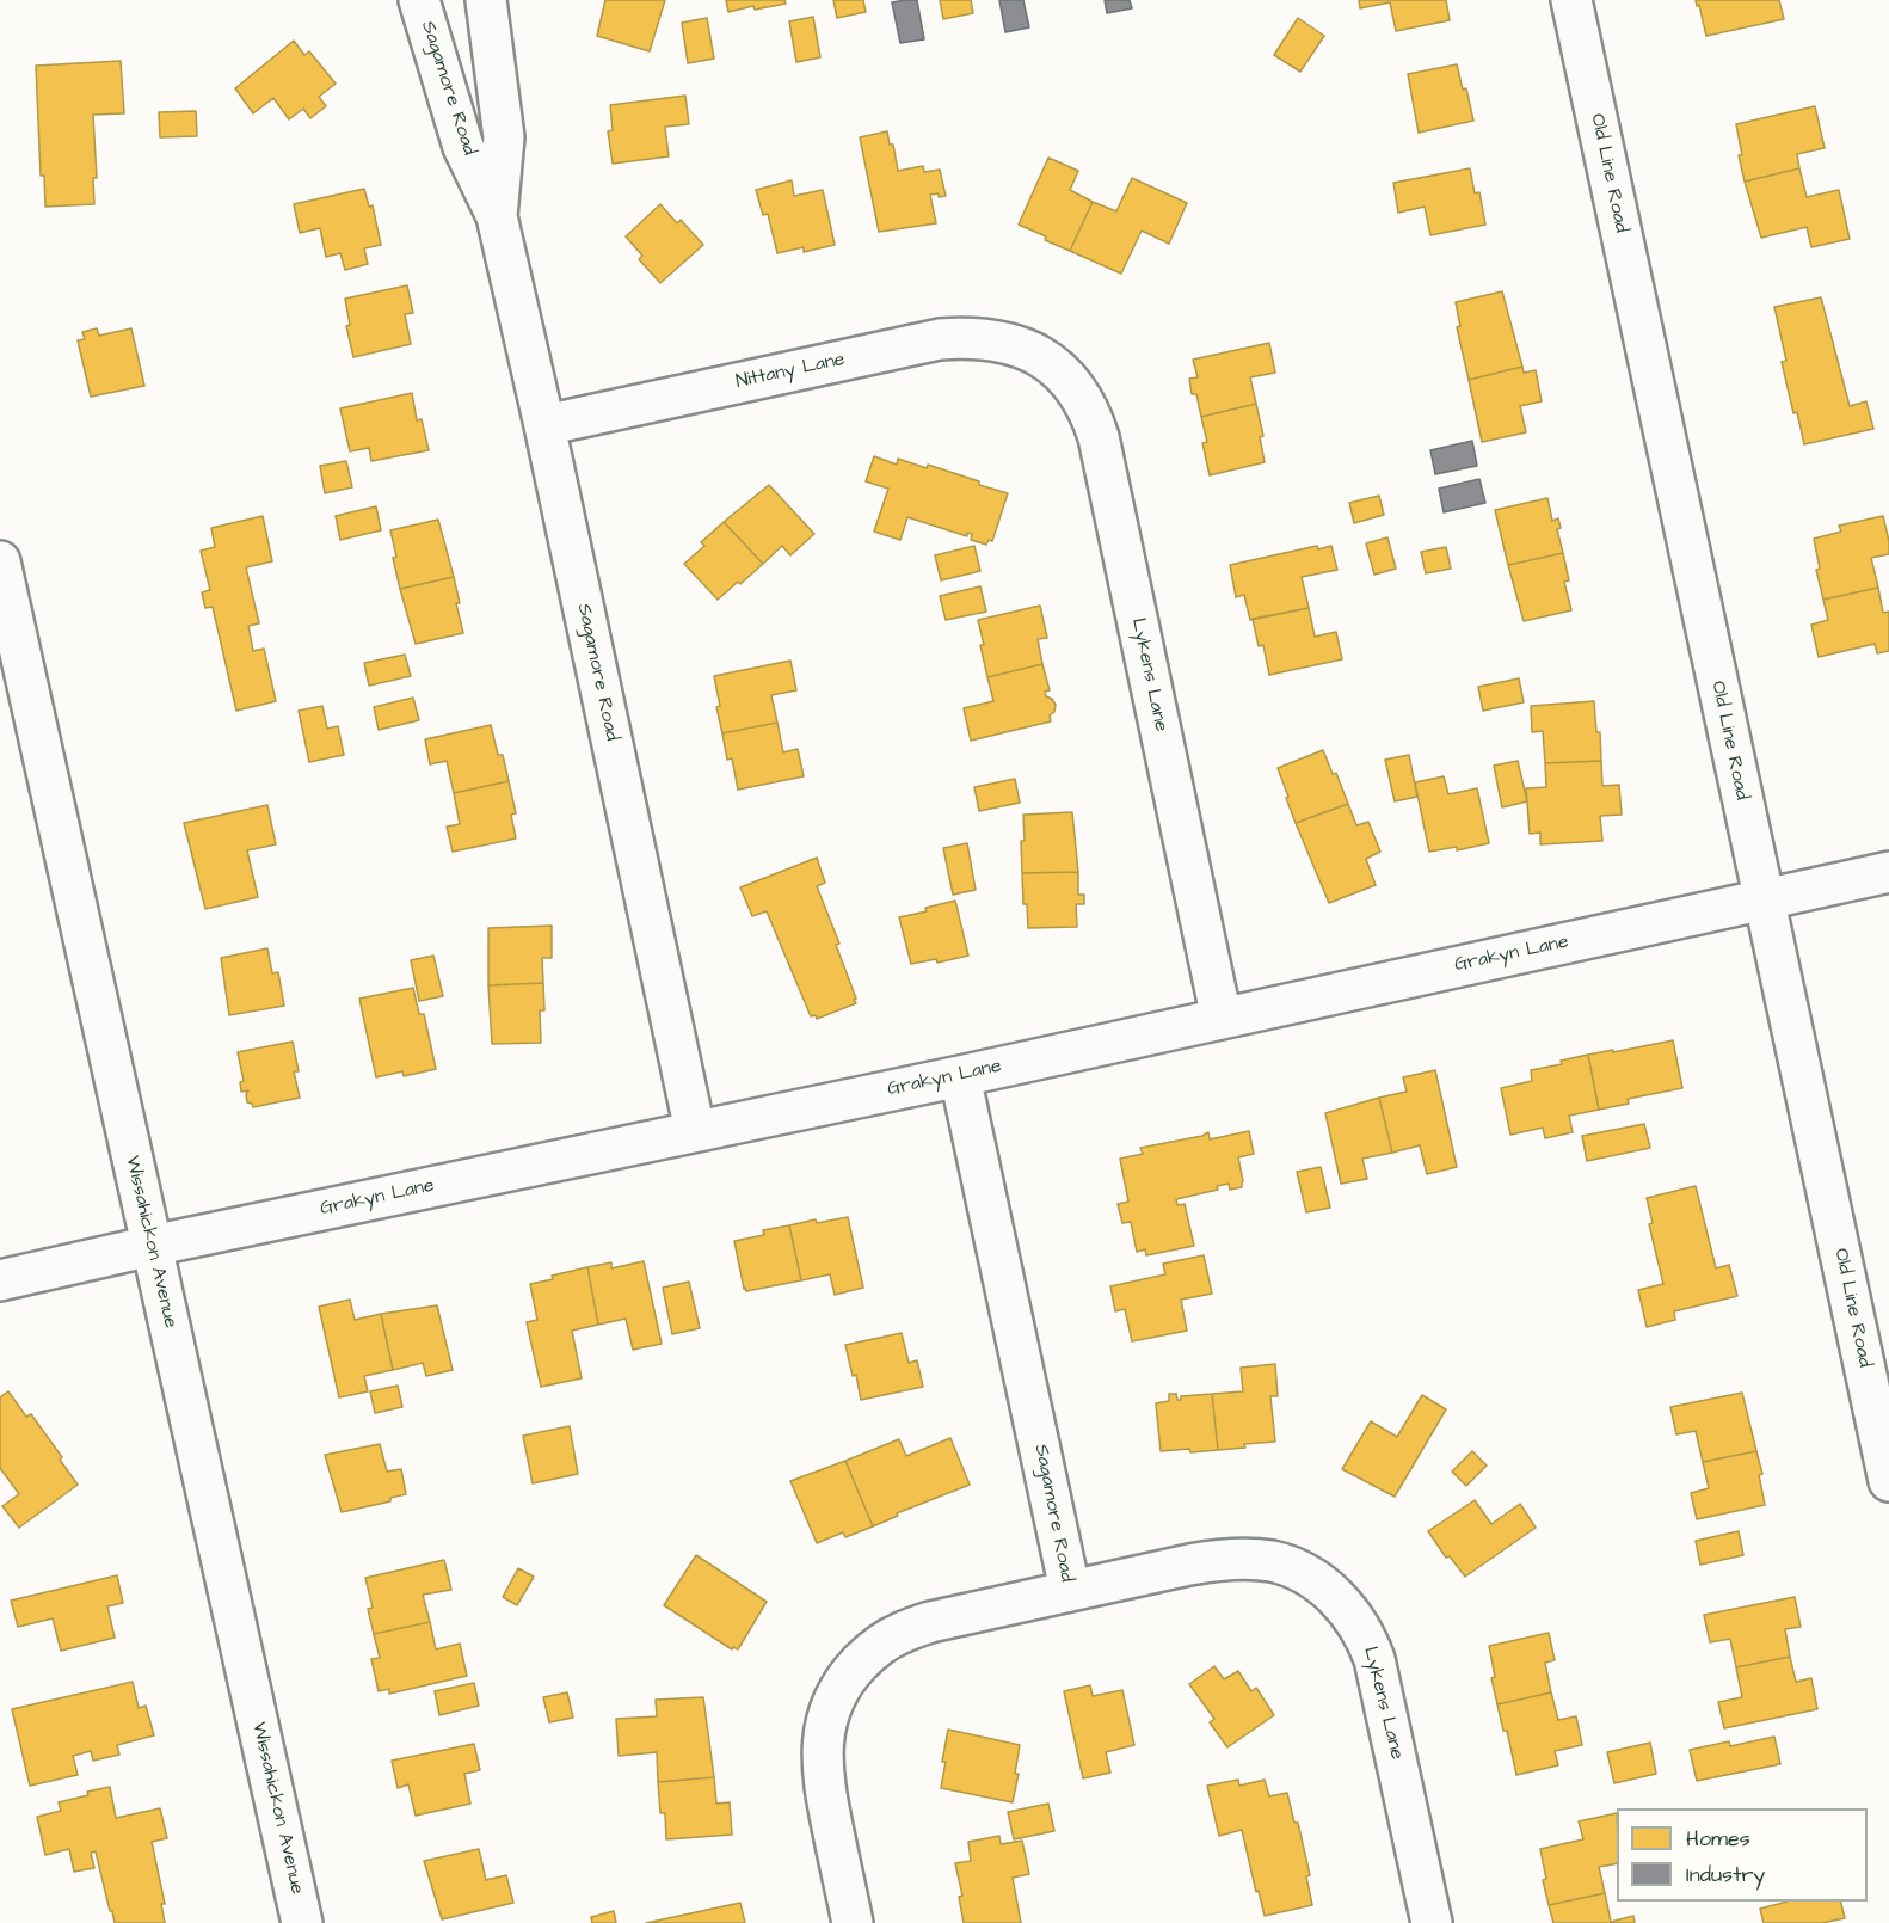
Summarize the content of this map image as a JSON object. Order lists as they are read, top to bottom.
{
  "streets": {
    "street": [
      "Sagamore Road",
      "Old Line Road",
      "Nittany Lane",
      "Lykens Lane",
      "Grakyn Lane",
      "Wissahickon Avenue"
    ]
  },
  "crossings": [
    ["Sagamore Road", "Nittany Lane"],
    ["Sagamore Road", "Lykens Lane"],
    ["Sagamore Road", "Grakyn Lane"],
    ["Old Line Road", "Grakyn Lane"],
    ["Nittany Lane", "Lykens Lane"],
    ["Lykens Lane", "Grakyn Lane"],
    ["Grakyn Lane", "Wissahickon Avenue"]
  ],
  "legend": ["Homes", "Industry"]
}
